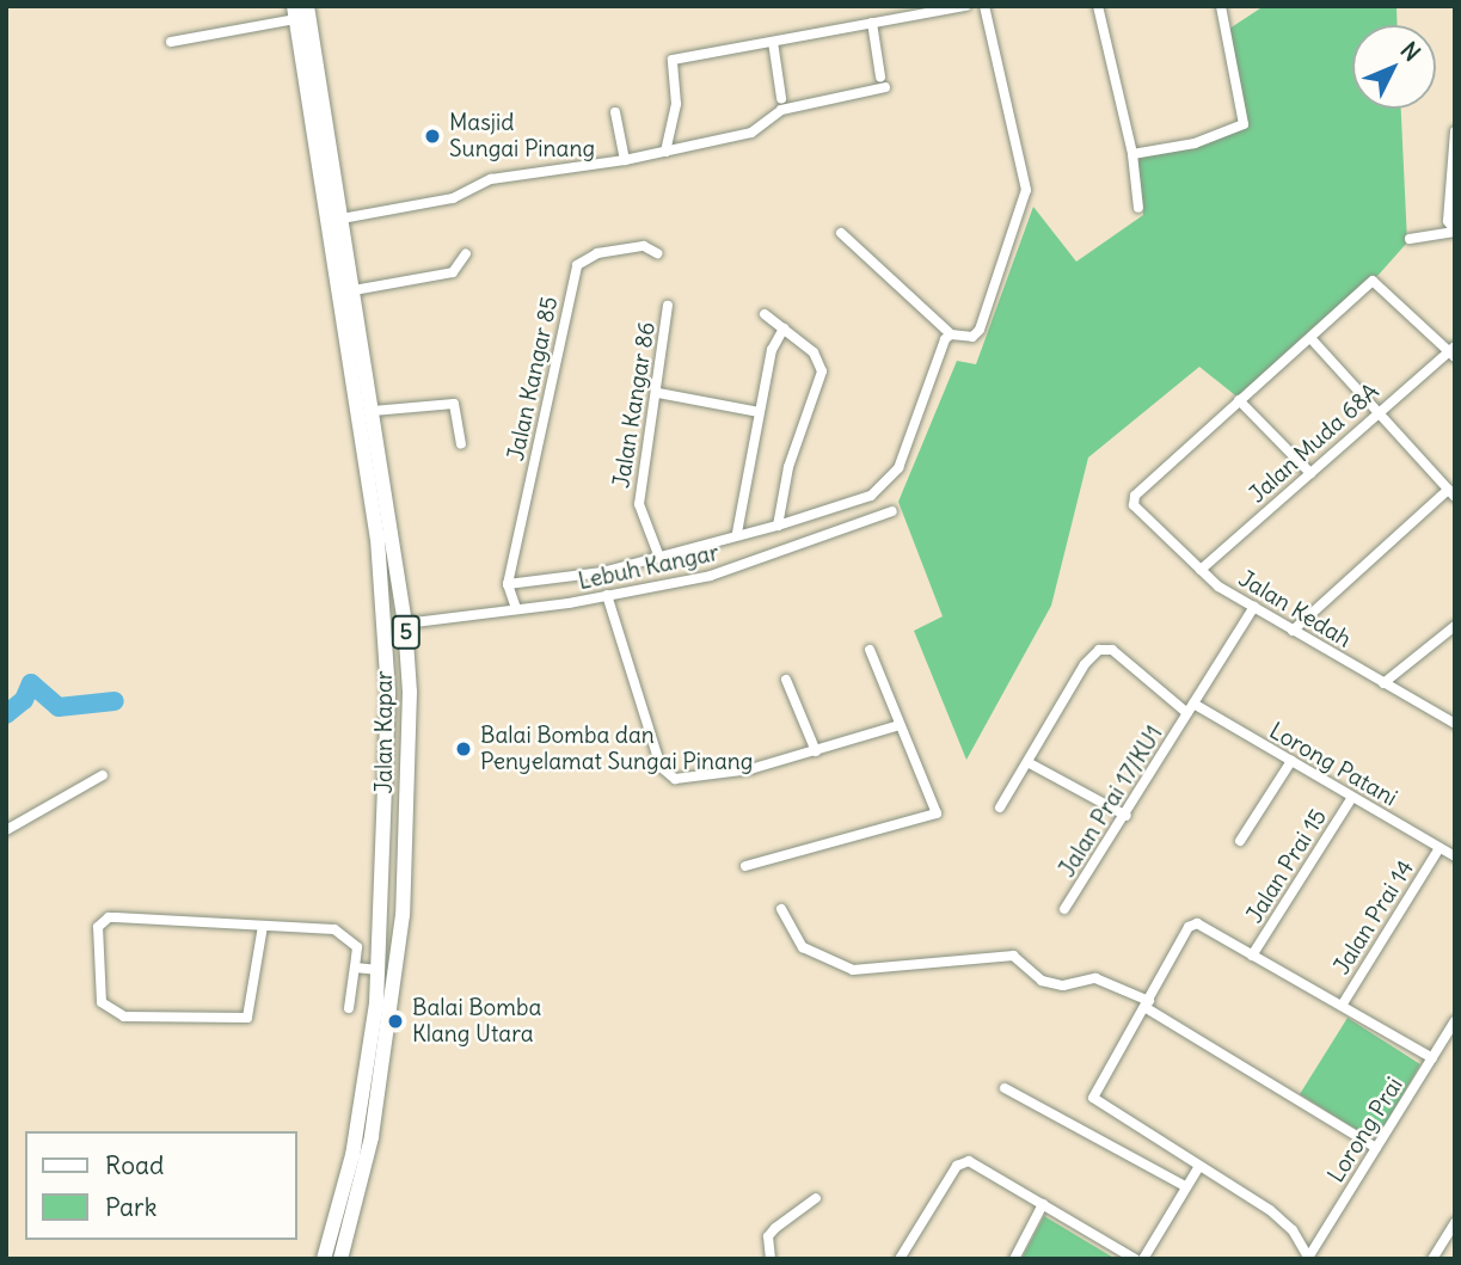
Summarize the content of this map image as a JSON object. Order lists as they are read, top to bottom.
{
  "streets": {
    "highway": ["5", "Jalan Kapar"],
    "street": [
      "Jalan Kangar 85",
      "Jalan Kangar 86",
      "Jalan Muda 68A",
      "Lebuh Kangar",
      "Jalan Kedah",
      "Lorong Patani",
      "Jalan Prai 17/KU1",
      "Jalan Prai 15",
      "Jalan Prai 14",
      "Lorong Prai"
    ]
  },
  "crossings": [
    ["Jalan Muda 68A", "Jalan Kedah"],
    ["Lebuh Kangar", "Jalan Kapar"],
    ["Jalan Kedah", "Jalan Prai 17/KU1"],
    ["Lorong Patani", "Jalan Prai 17/KU1"],
    ["Lorong Patani", "Jalan Prai 15"],
    ["Lorong Patani", "Jalan Prai 14"]
  ],
  "places": ["Masjid Sungai Pinang", "Balai Bomba dan Penyelamat Sungai Pinang", "Balai Bomba Klang Utara"],
  "legend": ["Road", "Park"],
  "north": "top right"
}
